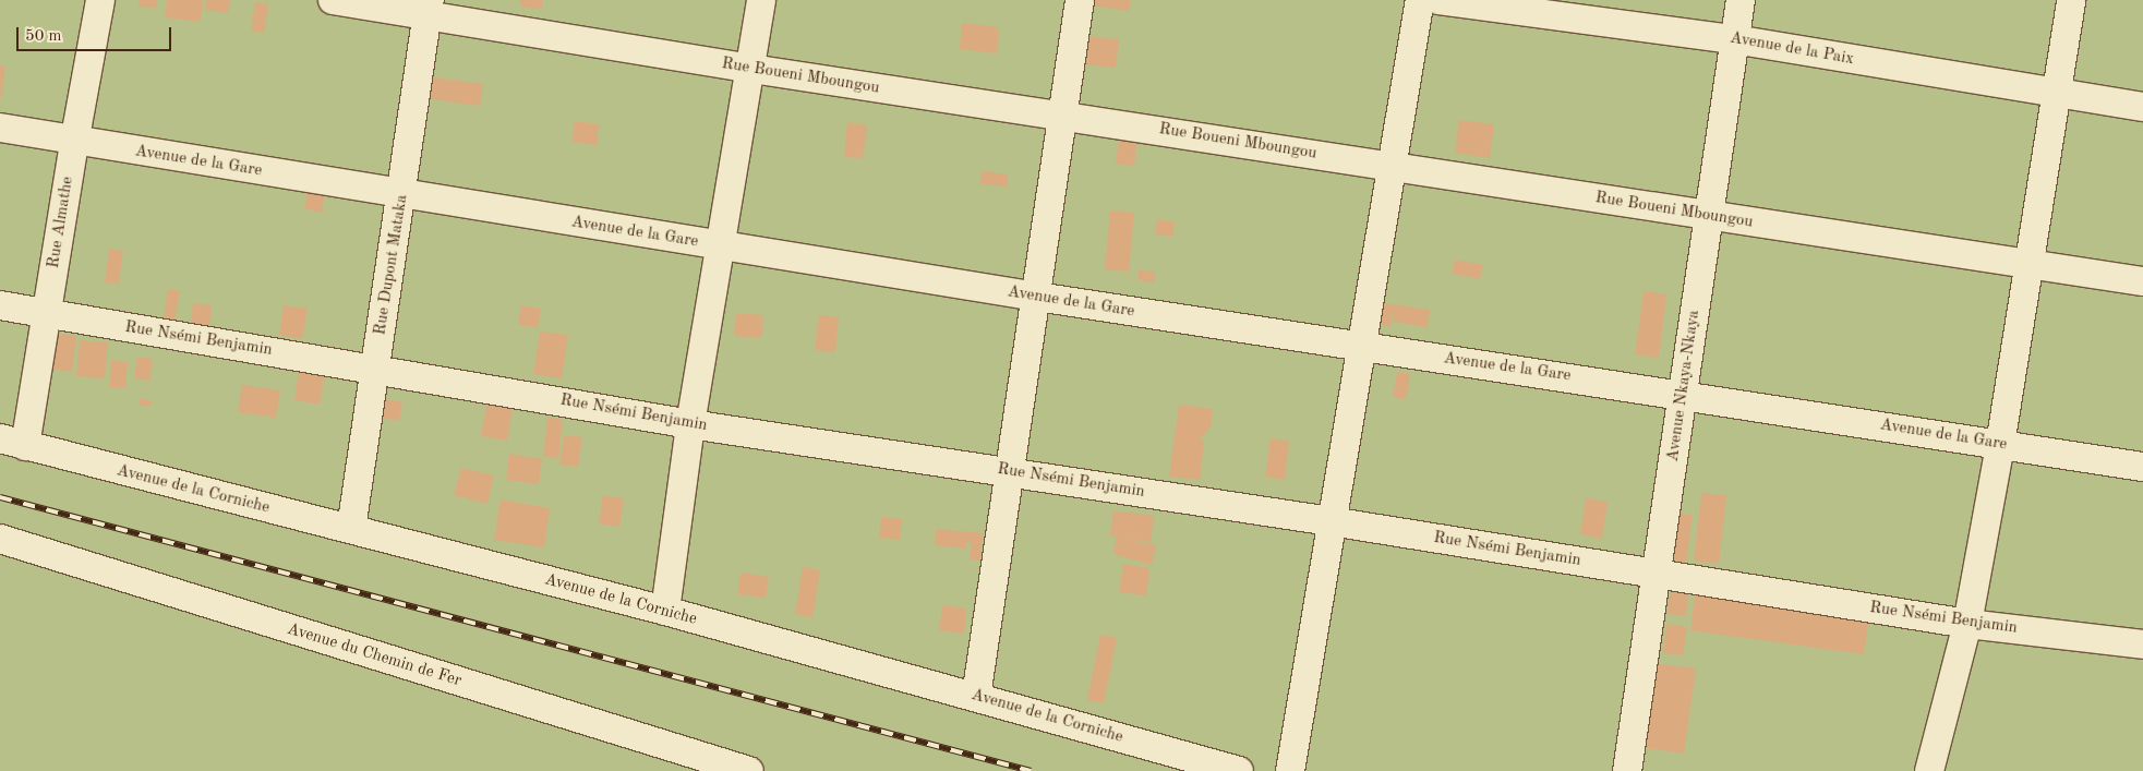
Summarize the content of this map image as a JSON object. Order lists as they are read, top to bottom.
{
  "streets": {
    "street": [
      "Avenue de la Paix",
      "Rue Boueni Mboungou",
      "Avenue de la Gare",
      "Rue Almathe",
      "Rue Dupont Mataka",
      "Rue Nsémi Benjamin",
      "Avenue Nkaya-Nkaya",
      "Avenue de la Corniche",
      "Avenue du Chemin de Fer"
    ]
  },
  "crossings": [
    ["Avenue de la Paix", "Avenue Nkaya-Nkaya"],
    ["Rue Boueni Mboungou", "Rue Dupont Mataka"],
    ["Rue Boueni Mboungou", "Avenue Nkaya-Nkaya"],
    ["Avenue de la Gare", "Rue Almathe"],
    ["Avenue de la Gare", "Rue Dupont Mataka"],
    ["Avenue de la Gare", "Avenue Nkaya-Nkaya"],
    ["Rue Almathe", "Rue Nsémi Benjamin"],
    ["Rue Almathe", "Avenue de la Corniche"],
    ["Rue Dupont Mataka", "Rue Nsémi Benjamin"],
    ["Rue Dupont Mataka", "Avenue de la Corniche"],
    ["Rue Nsémi Benjamin", "Avenue Nkaya-Nkaya"]
  ],
  "scale_bar": "50 m"
}
